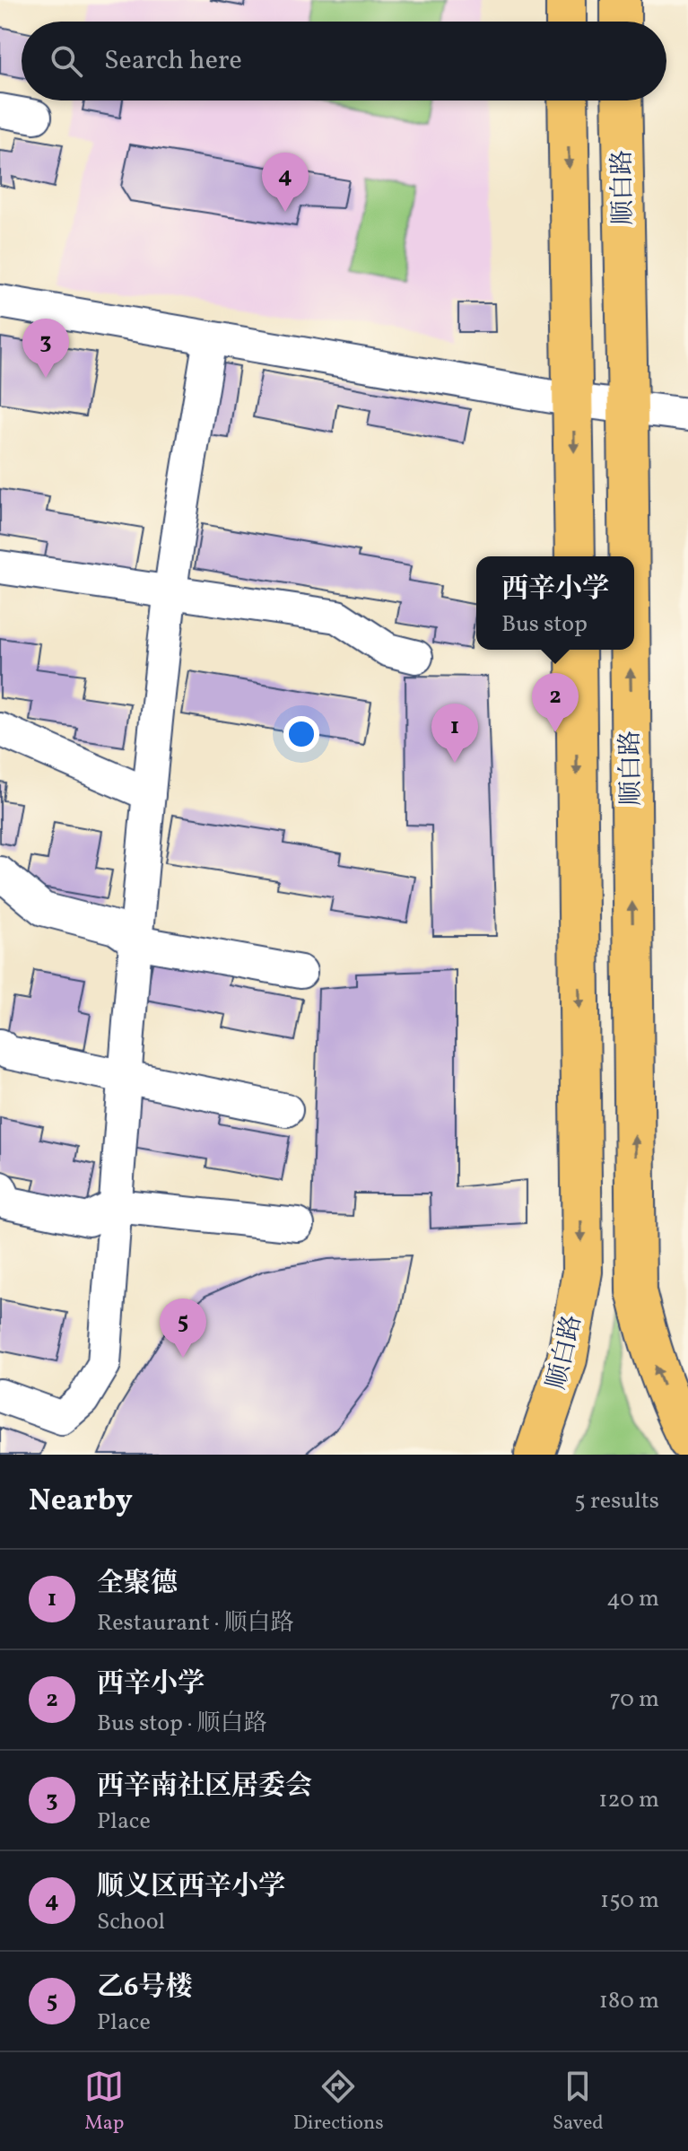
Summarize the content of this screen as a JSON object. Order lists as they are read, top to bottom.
{
  "streets": {
    "main road": ["顺白路"]
  },
  "page": {
    "search": "Search here",
    "pins": [
      "4",
      "3",
      "2",
      "1",
      "5"
    ],
    "popup": ["西辛小学", "Bus stop"],
    "heading": ["Nearby", "5 results"],
    "list": [
      {
        "mark": "1",
        "name": "全聚德",
        "note": "Restaurant · 顺白路",
        "value": "40 m"
      },
      {
        "mark": "2",
        "name": "西辛小学",
        "note": "Bus stop · 顺白路",
        "value": "70 m"
      },
      {
        "mark": "3",
        "name": "西辛南社区居委会",
        "note": "Place",
        "value": "120 m"
      },
      {
        "mark": "4",
        "name": "顺义区西辛小学",
        "note": "School",
        "value": "150 m"
      },
      {
        "mark": "5",
        "name": "乙6号楼",
        "note": "Place",
        "value": "180 m"
      }
    ],
    "nav": ["Map", "Directions", "Saved"]
  }
}
